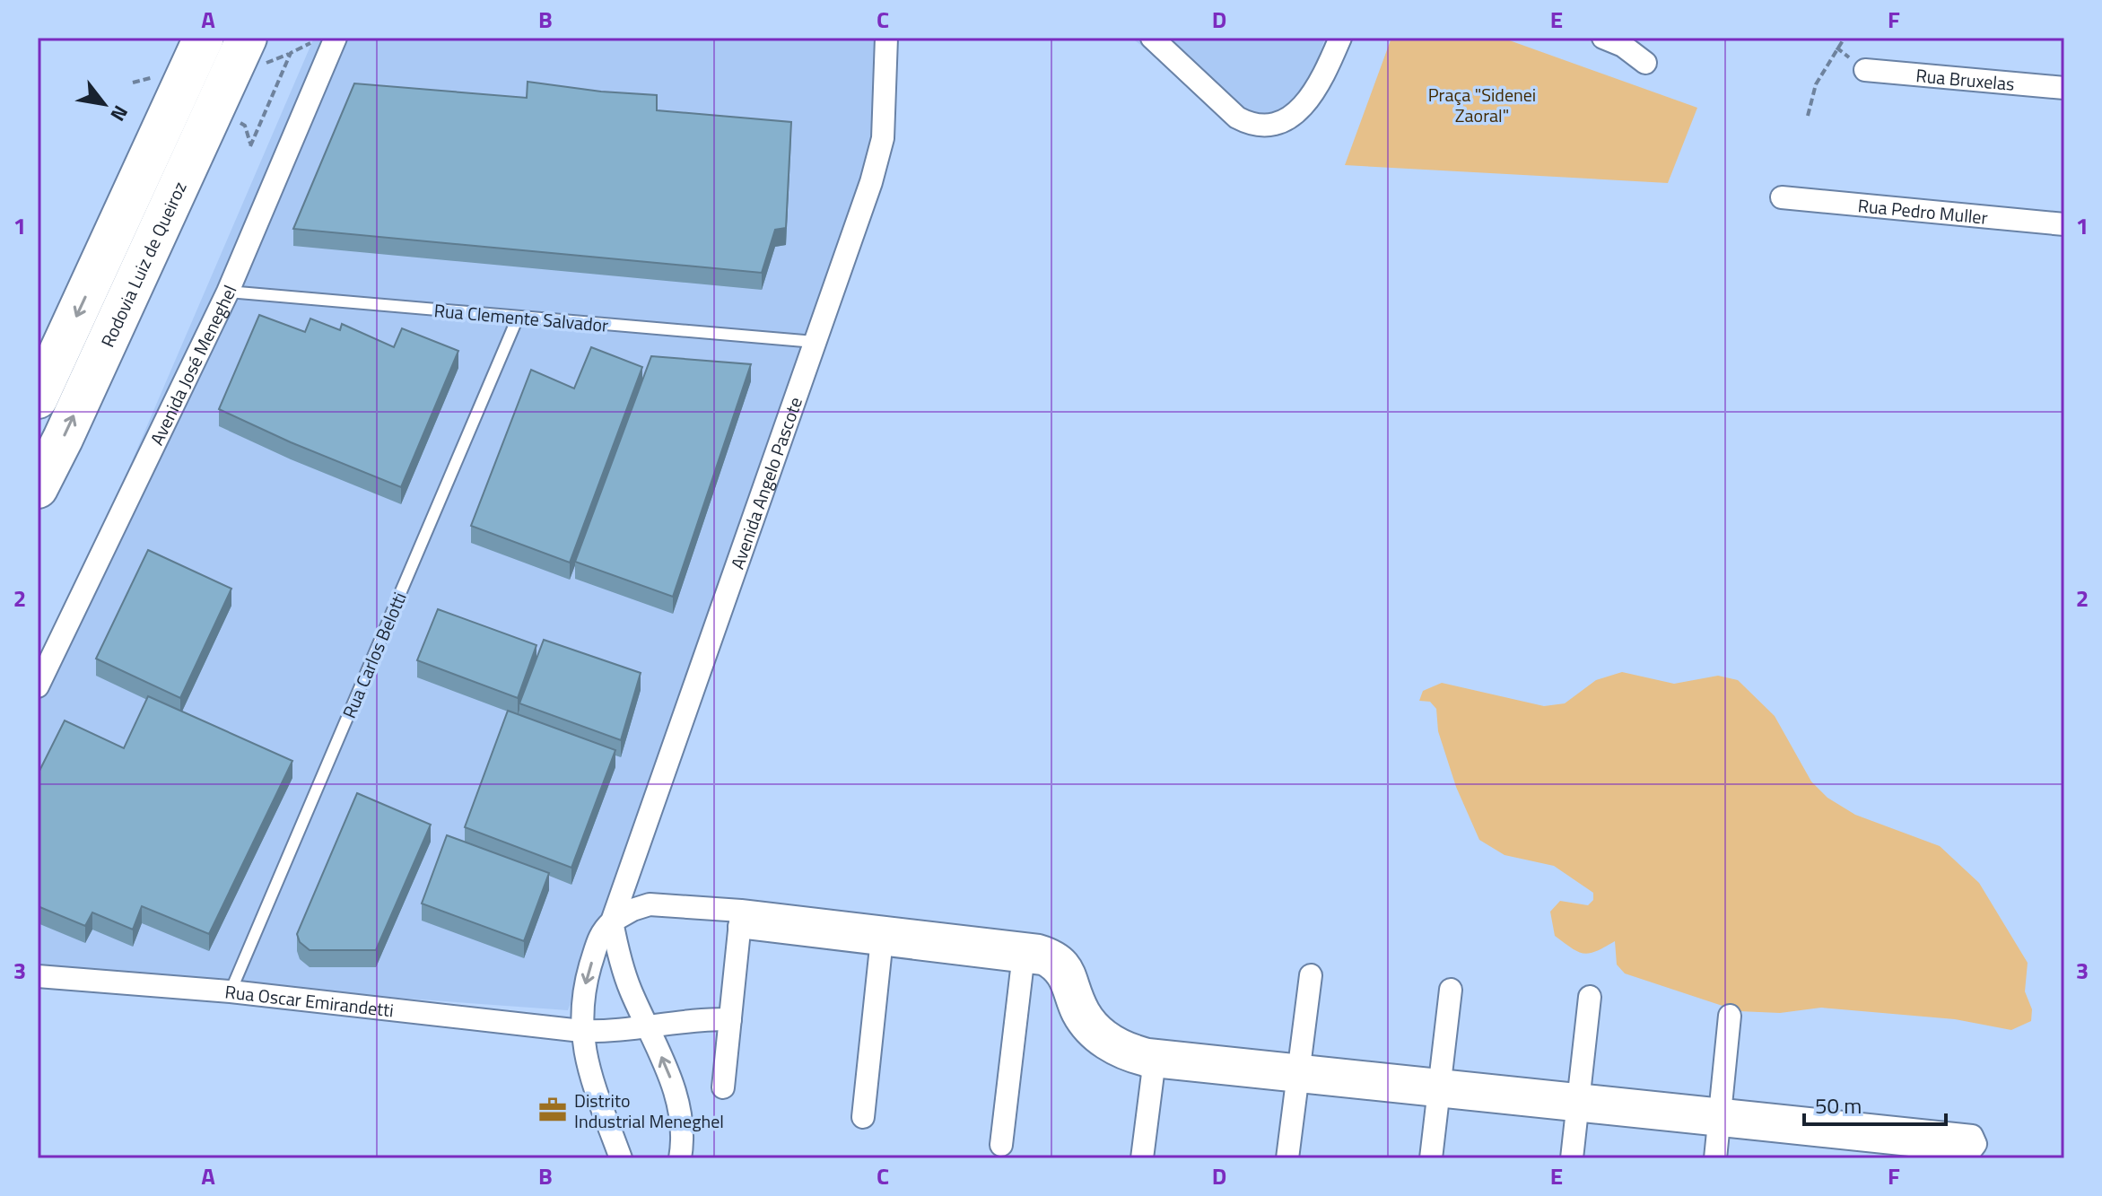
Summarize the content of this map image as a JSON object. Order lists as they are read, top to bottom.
{
  "streets": {
    "highway": ["Rodovia Luiz de Queiroz"],
    "street": [
      "Rua Bruxelas",
      "Rua Pedro Muller",
      "Avenida José Meneghel",
      "Avenida Angelo Pascote",
      "Rua Oscar Emirandetti"
    ],
    "lane": ["Rua Clemente Salvador", "Rua Carlos Belotti"]
  },
  "crossings": [
    ["Rua Clemente Salvador", "Avenida José Meneghel"],
    ["Rua Clemente Salvador", "Avenida Angelo Pascote"],
    ["Rua Clemente Salvador", "Rua Carlos Belotti"],
    ["Avenida Angelo Pascote", "Rua Oscar Emirandetti"],
    ["Rua Carlos Belotti", "Rua Oscar Emirandetti"]
  ],
  "parks": ["Praça \"Sidenei Zaoral\""],
  "places": {
    "office": ["Distrito Industrial Meneghel"]
  },
  "scale_bar": "50 m",
  "north": "bottom right",
  "grid": {
    "columns": [
      "A",
      "B",
      "C",
      "D",
      "E",
      "F"
    ],
    "rows": ["1", "2", "3"]
  }
}
